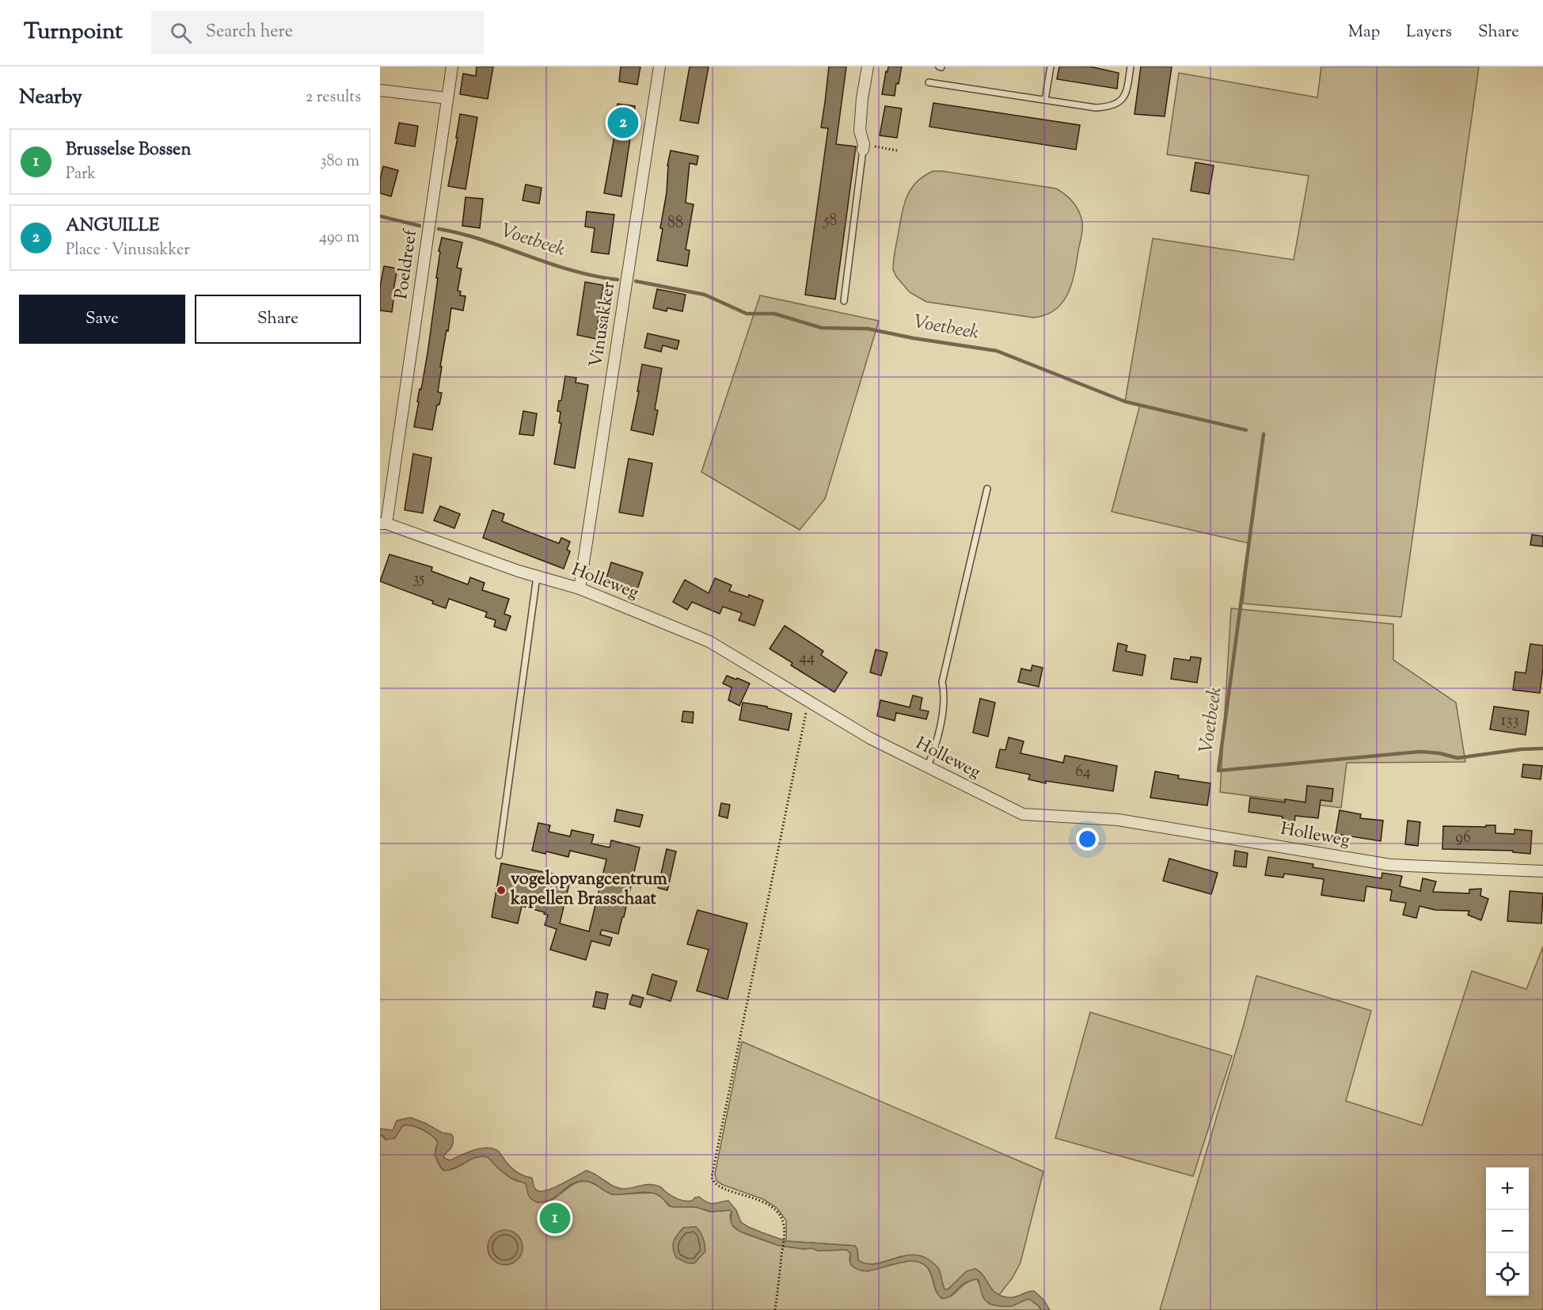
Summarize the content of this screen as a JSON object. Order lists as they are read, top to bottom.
{
  "streets": {
    "street": ["Poeldreef", "Vinusakker", "Holleweg"]
  },
  "crossings": [
    ["Poeldreef", "Holleweg"],
    ["Vinusakker", "Holleweg"]
  ],
  "water": ["Voetbeek"],
  "places": ["vogelopvangcentrum kapellen Brasschaat"],
  "house_numbers": [
    "58",
    "88",
    "35",
    "44",
    "133",
    "64",
    "96"
  ],
  "page": {
    "header": "Turnpoint",
    "search": "Search here",
    "nav": ["Map", "Layers", "Share"],
    "heading": ["Nearby", "2 results"],
    "pins": ["2", "1"],
    "list": [
      {
        "mark": "1",
        "name": "Brusselse Bossen",
        "note": "Park",
        "value": "380 m"
      },
      {
        "mark": "2",
        "name": "ANGUILLE",
        "note": "Place · Vinusakker",
        "value": "490 m"
      }
    ],
    "buttons": ["Save", "Share"],
    "map_buttons": ["+", "−"]
  }
}
